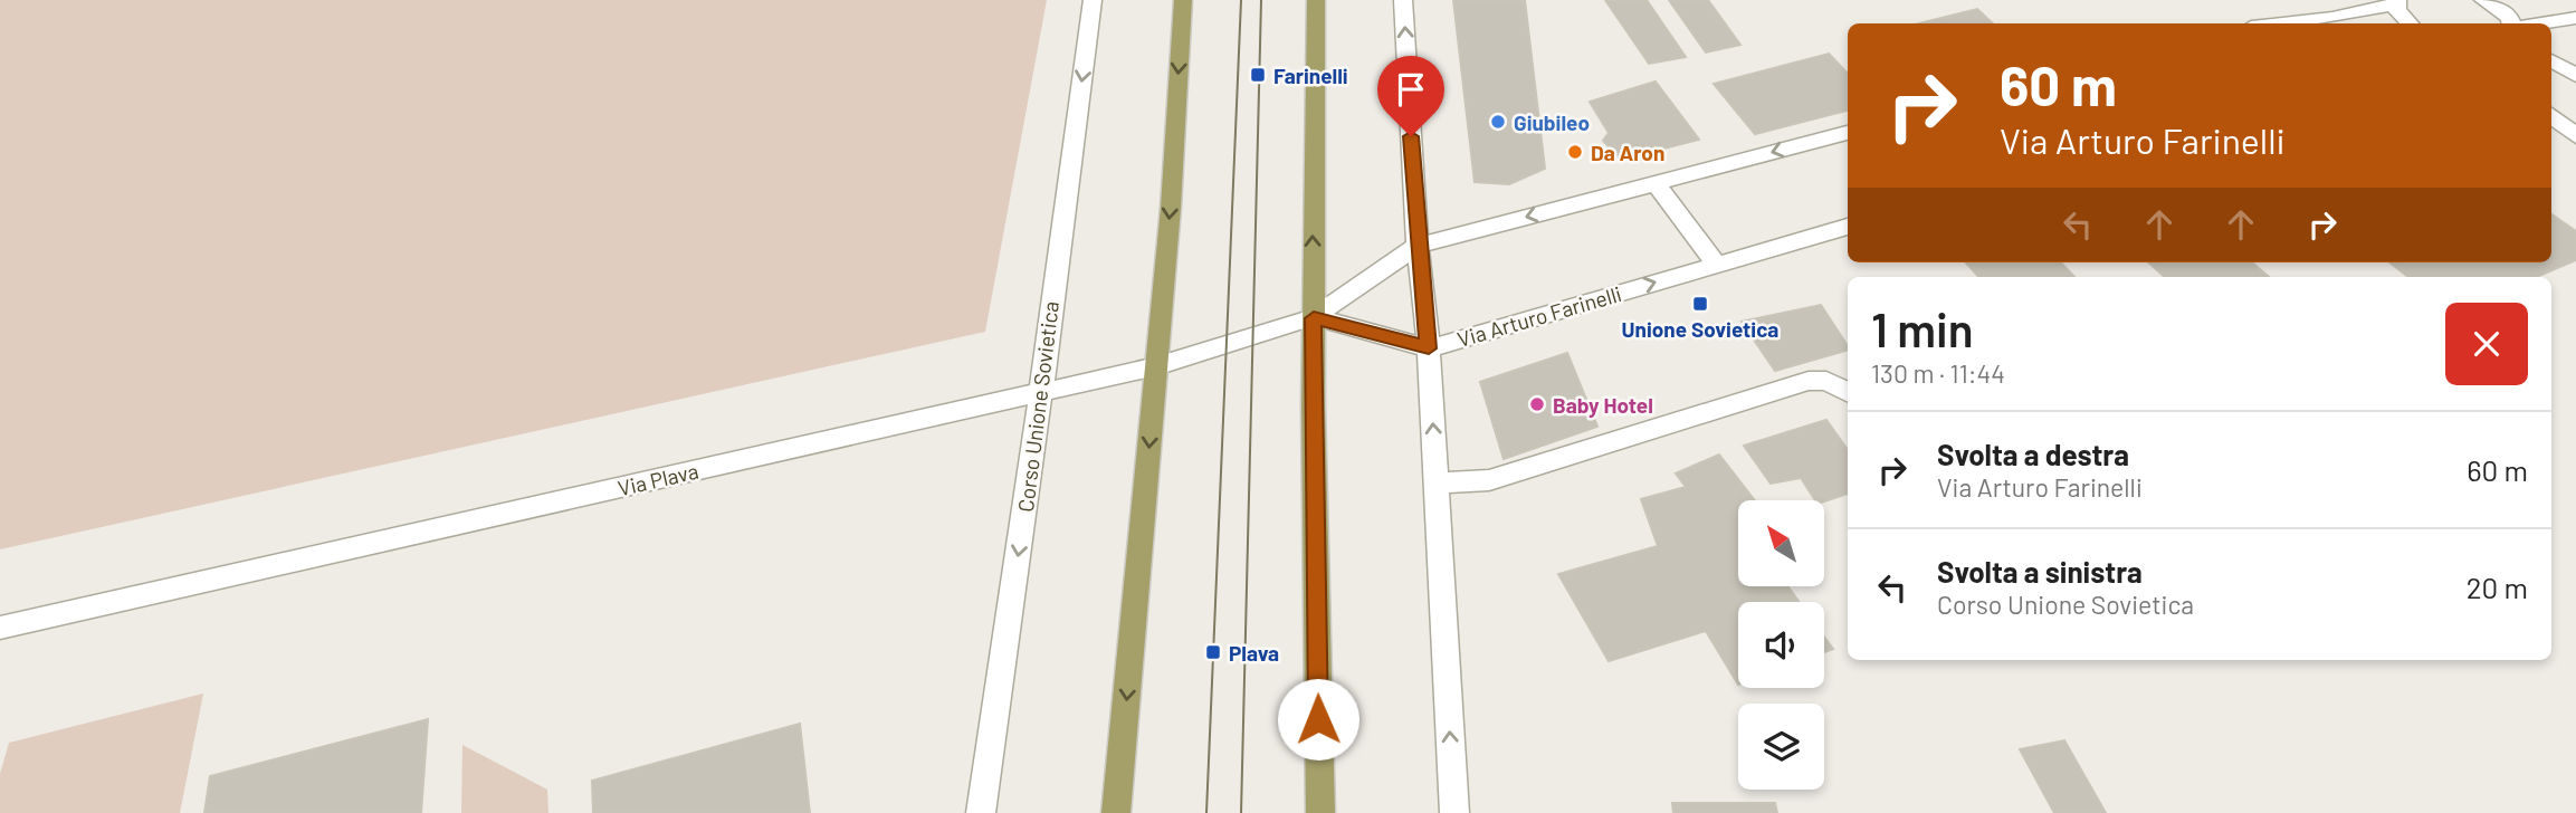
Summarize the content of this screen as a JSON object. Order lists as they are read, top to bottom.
{
  "streets": {
    "street": ["Via Arturo Farinelli", "Corso Unione Sovietica", "Via Plava"]
  },
  "crossings": [
    ["Via Arturo Farinelli", "Via Plava"],
    ["Corso Unione Sovietica", "Via Plava"]
  ],
  "one_way": ["Corso Unione Sovietica"],
  "places": {
    "transit": ["Farinelli", "Unione Sovietica", "Plava"],
    "other": ["Giubileo", "Da Aron", "Baby Hotel"]
  },
  "north": "top left",
  "page": {
    "turn": ["60 m", "Via Arturo Farinelli"],
    "heading": ["1 min", "130 m · 11:44"],
    "list": [
      {
        "name": "Svolta a destra",
        "note": "Via Arturo Farinelli",
        "value": "60 m"
      },
      {
        "name": "Svolta a sinistra",
        "note": "Corso Unione Sovietica",
        "value": "20 m"
      }
    ]
  }
}
